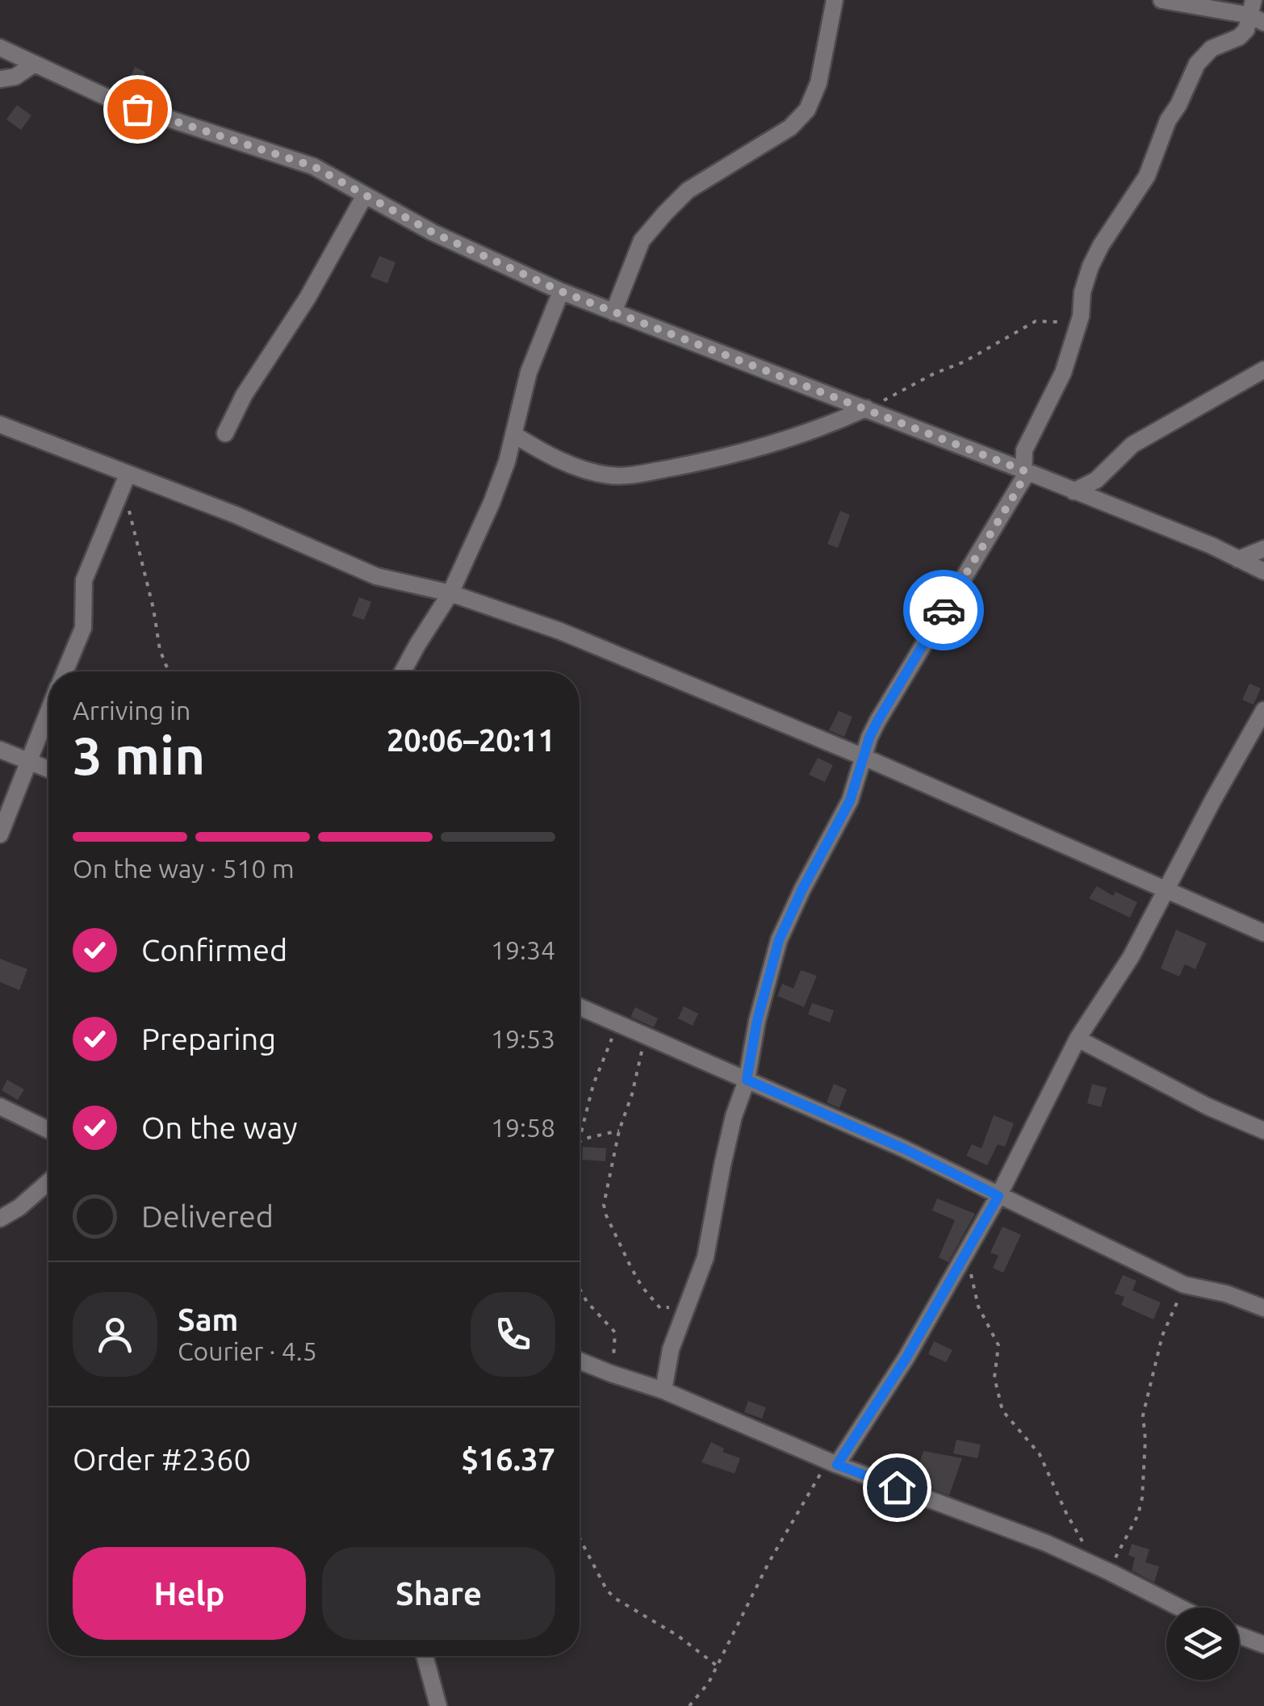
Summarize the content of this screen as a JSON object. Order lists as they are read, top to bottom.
{
  "page": {
    "heading": ["3 min", "Arriving in", "20:06–20:11"],
    "panel": [
      "Sam",
      "Courier · 4.5",
      "Order #2360",
      "$16.37"
    ],
    "bar": "On the way · 510 m",
    "list": [
      ["Confirmed", "19:34"],
      ["Preparing", "19:53"],
      ["On the way", "19:58"],
      "Delivered"
    ],
    "buttons": ["Help", "Share"]
  }
}
